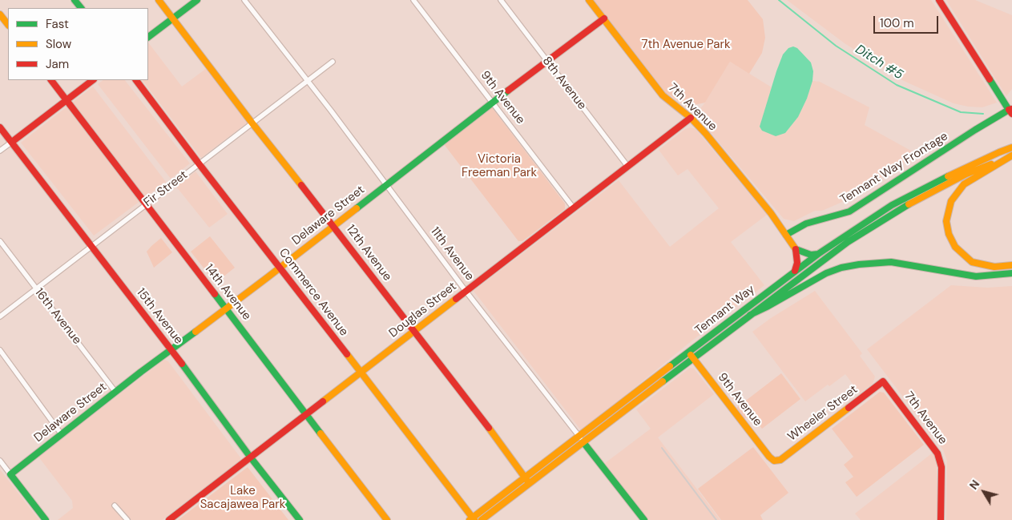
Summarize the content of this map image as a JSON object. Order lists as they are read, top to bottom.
{
  "streets": {
    "main road": [
      "9th Avenue",
      "7th Avenue",
      "Tennant Way Frontage",
      "Delaware Street",
      "12th Avenue",
      "11th Avenue",
      "14th Avenue",
      "Commerce Avenue",
      "Douglas Street",
      "Tennant Way",
      "15th Avenue",
      "Wheeler Street"
    ],
    "street": ["8th Avenue", "Fir Street", "16th Avenue"]
  },
  "crossings": [
    ["8th Avenue", "Delaware Street"],
    ["8th Avenue", "Douglas Street"],
    ["9th Avenue", "Delaware Street"],
    ["9th Avenue", "Douglas Street"],
    ["9th Avenue", "Tennant Way"],
    ["9th Avenue", "Wheeler Street"],
    ["7th Avenue", "Tennant Way Frontage"],
    ["7th Avenue", "Delaware Street"],
    ["7th Avenue", "Douglas Street"],
    ["7th Avenue", "Wheeler Street"],
    ["Fir Street", "12th Avenue"],
    ["Fir Street", "11th Avenue"],
    ["Fir Street", "14th Avenue"],
    ["Fir Street", "Commerce Avenue"],
    ["Fir Street", "16th Avenue"],
    ["Fir Street", "15th Avenue"],
    ["Delaware Street", "12th Avenue"],
    ["Delaware Street", "11th Avenue"],
    ["Delaware Street", "14th Avenue"],
    ["Delaware Street", "Commerce Avenue"],
    ["Delaware Street", "16th Avenue"],
    ["Delaware Street", "15th Avenue"],
    ["12th Avenue", "Douglas Street"],
    ["12th Avenue", "Tennant Way"],
    ["11th Avenue", "Douglas Street"],
    ["11th Avenue", "Tennant Way"],
    ["14th Avenue", "Douglas Street"],
    ["Commerce Avenue", "Douglas Street"],
    ["Commerce Avenue", "Tennant Way"],
    ["Douglas Street", "15th Avenue"]
  ],
  "water": ["Ditch #5"],
  "parks": ["7th Avenue Park", "Victoria Freeman Park", "Lake Sacajawea Park"],
  "legend": ["Fast", "Slow", "Jam"],
  "scale_bar": "100 m",
  "north": "top left"
}
